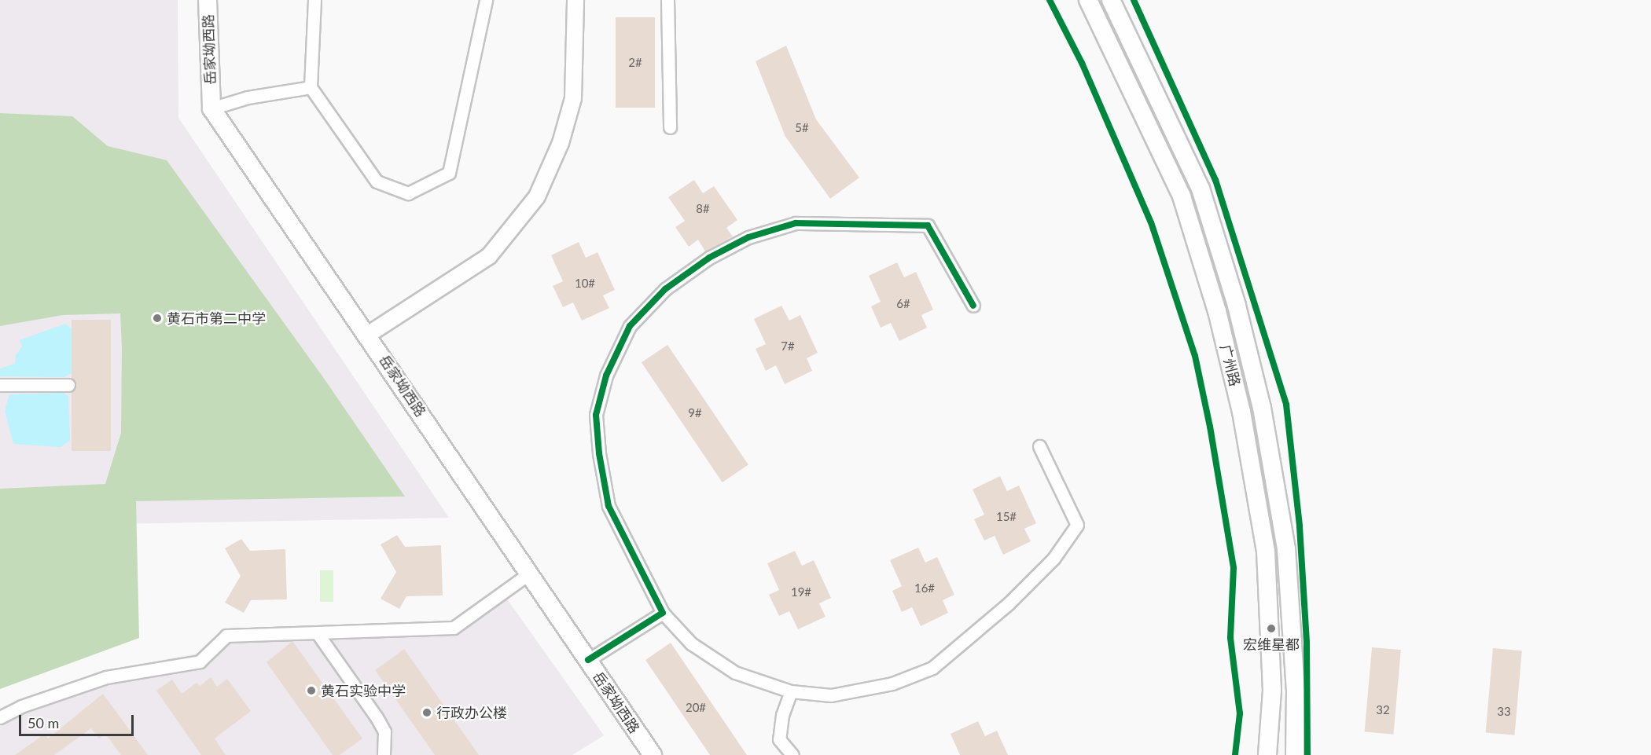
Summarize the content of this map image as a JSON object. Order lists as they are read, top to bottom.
{
  "streets": {
    "main road": ["岳家坳西路", "广州路"]
  },
  "places": [
    "黄石市第二中学",
    "宏维星都",
    "黄石实验中学",
    "行政办公楼"
  ],
  "house_numbers": [
    "2#",
    "5#",
    "8#",
    "10#",
    "6#",
    "7#",
    "9#",
    "15#",
    "16#",
    "19#",
    "20#",
    "32",
    "33"
  ],
  "scale_bar": "50 m"
}
